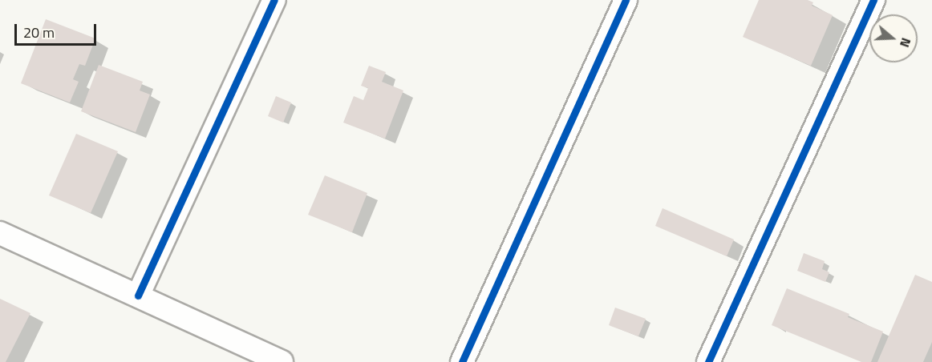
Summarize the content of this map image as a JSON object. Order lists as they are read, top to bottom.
{
  "scale_bar": "20 m",
  "north": "right"
}
